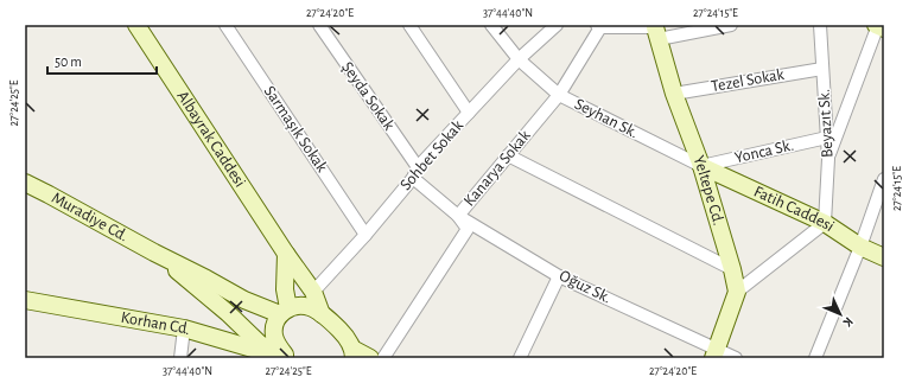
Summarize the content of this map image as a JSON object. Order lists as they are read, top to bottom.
{
  "streets": {
    "street": [
      "Tezel Sokak",
      "Şeyda Sokak",
      "Seyhan Sk.",
      "Beyazıt Sk.",
      "Sarmaşık Sokak",
      "Albayrak Caddesi",
      "Yonca Sk.",
      "Sohbet Sokak",
      "Kanarya Sokak",
      "Yeltepe Cd.",
      "Fatih Caddesi",
      "Muradiye Cd.",
      "Oğuz Sk.",
      "Korhan Cd."
    ]
  },
  "crossings": [
    ["Tezel Sokak", "Beyazıt Sk."],
    ["Tezel Sokak", "Yeltepe Cd."],
    ["Şeyda Sokak", "Sohbet Sokak"],
    ["Şeyda Sokak", "Kanarya Sokak"],
    ["Şeyda Sokak", "Oğuz Sk."],
    ["Seyhan Sk.", "Yonca Sk."],
    ["Seyhan Sk.", "Sohbet Sokak"],
    ["Seyhan Sk.", "Kanarya Sokak"],
    ["Seyhan Sk.", "Yeltepe Cd."],
    ["Seyhan Sk.", "Fatih Caddesi"],
    ["Beyazıt Sk.", "Yonca Sk."],
    ["Beyazıt Sk.", "Fatih Caddesi"],
    ["Sarmaşık Sokak", "Sohbet Sokak"],
    ["Albayrak Caddesi", "Sohbet Sokak"],
    ["Yonca Sk.", "Yeltepe Cd."],
    ["Yonca Sk.", "Fatih Caddesi"],
    ["Kanarya Sokak", "Oğuz Sk."],
    ["Yeltepe Cd.", "Fatih Caddesi"],
    ["Muradiye Cd.", "Korhan Cd."]
  ],
  "scale_bar": "50 m",
  "north": "bottom right",
  "coordinates": [
    "27°24'20\"E",
    "37°44'40\"N",
    "27°24'15\"E",
    "27°24'25\"E"
  ]
}
